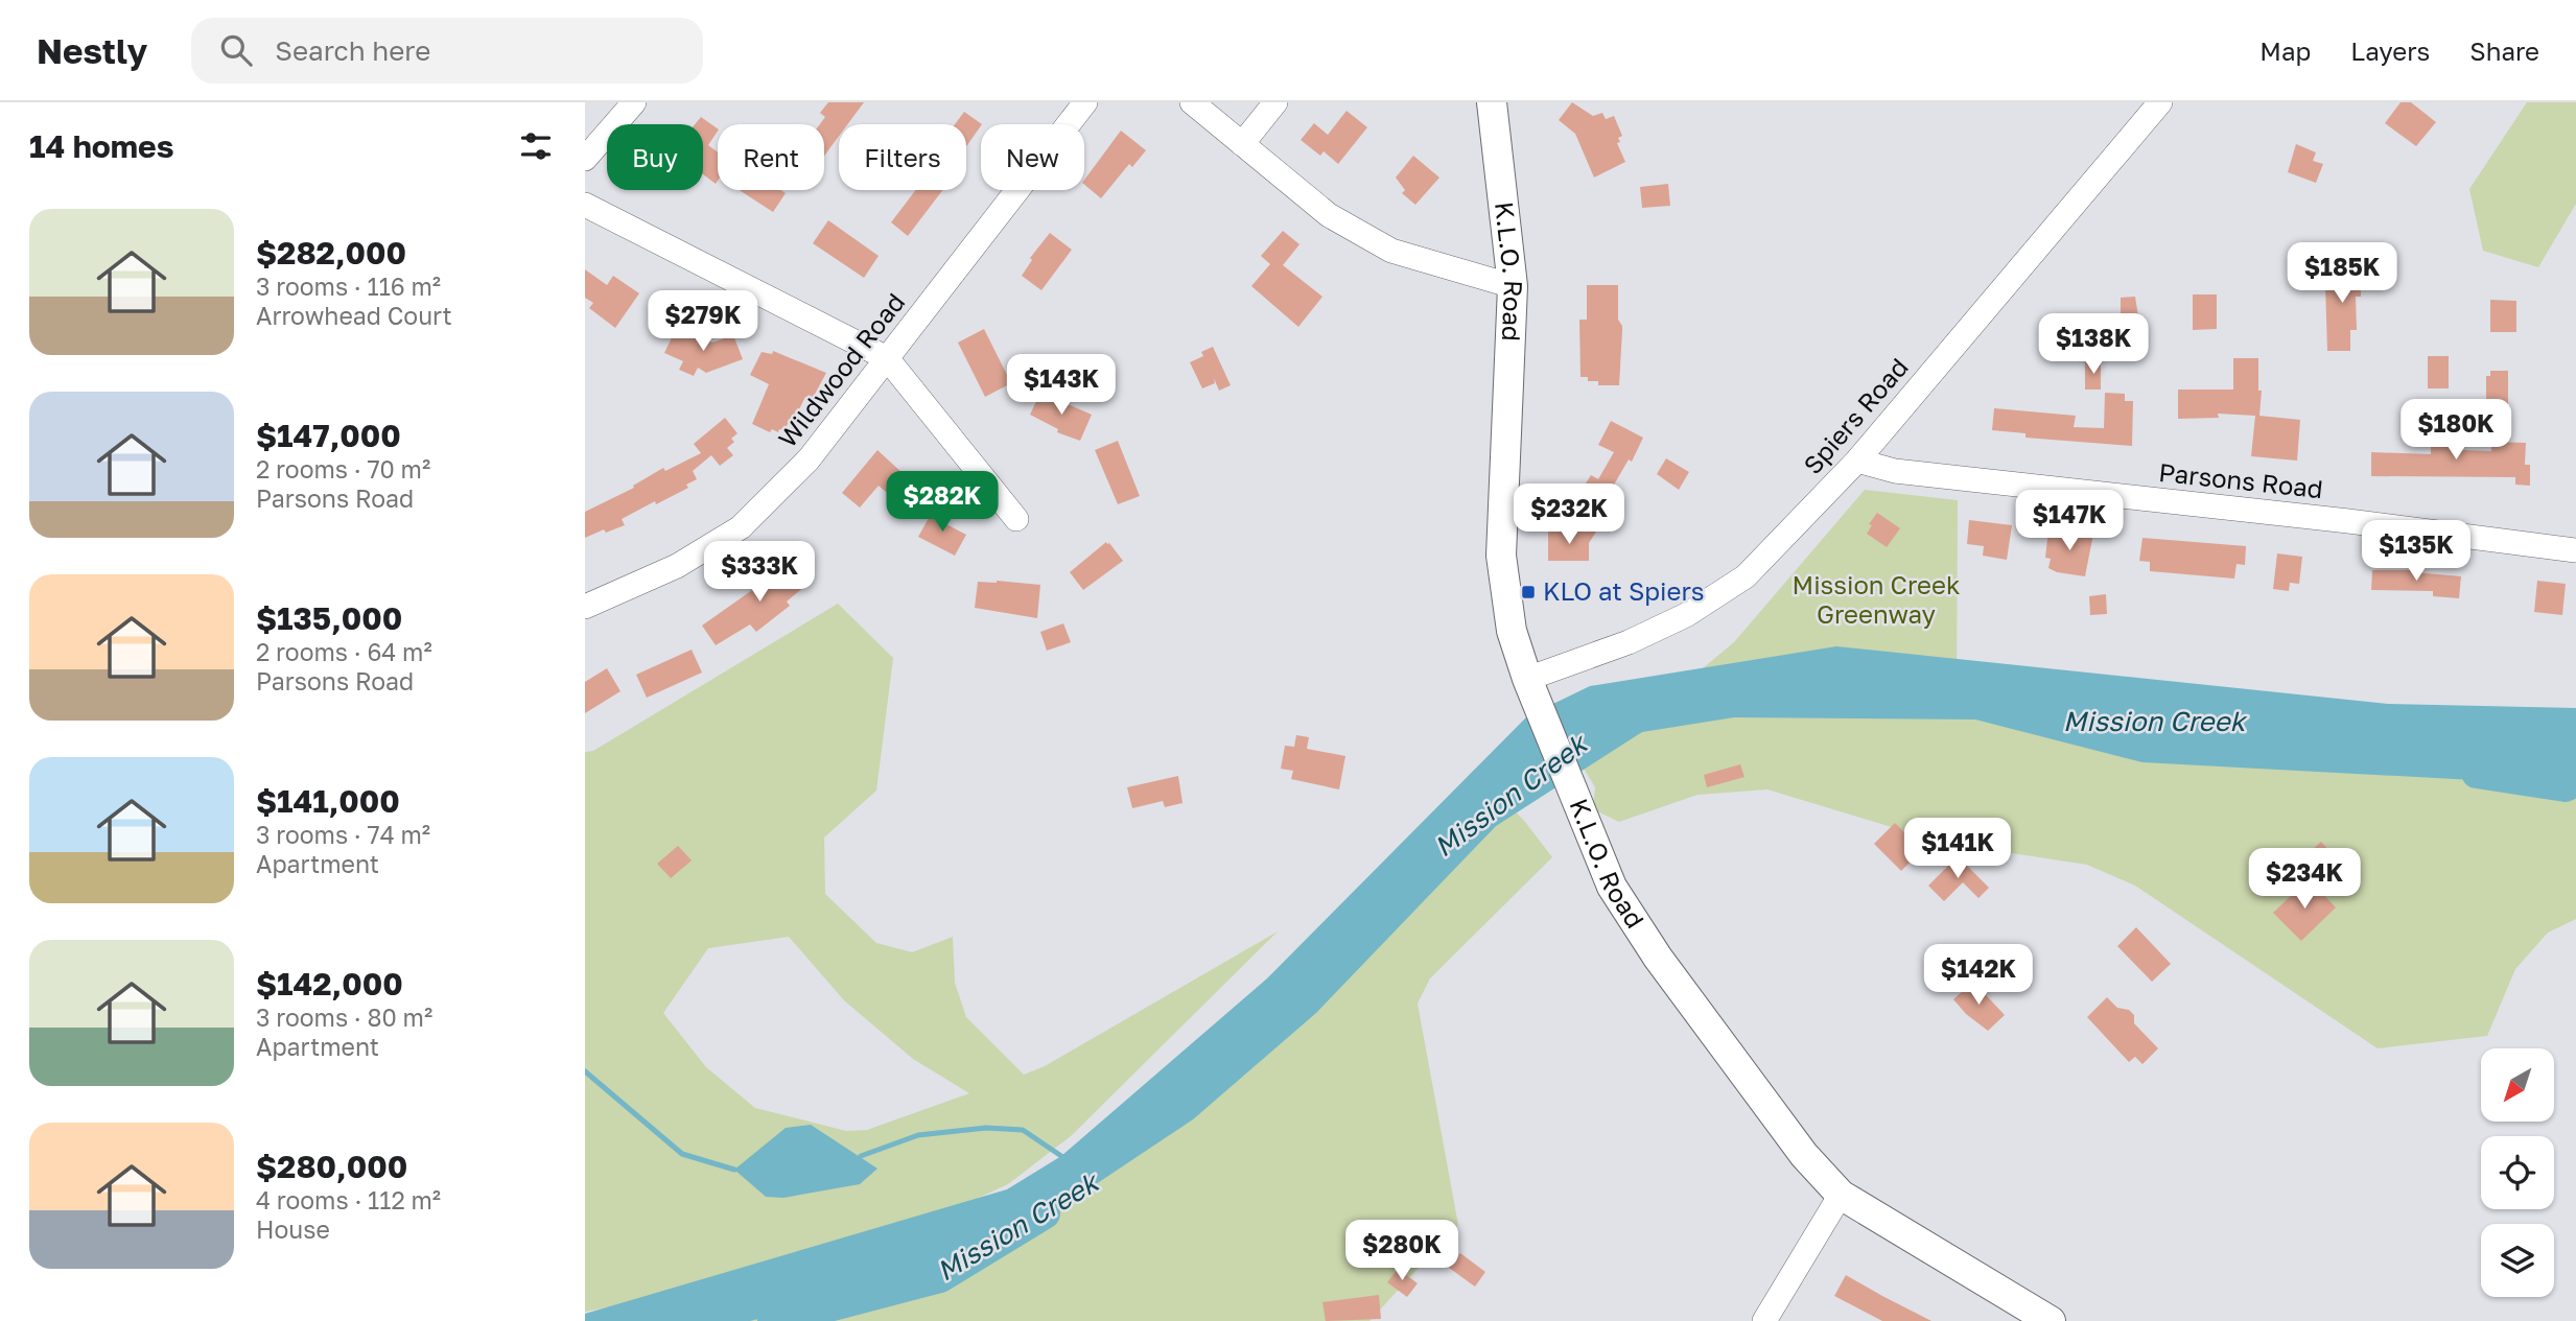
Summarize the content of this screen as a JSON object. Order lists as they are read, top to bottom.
{
  "streets": {
    "main road": ["K.L.O. Road"],
    "street": ["Wildwood Road", "Spiers Road", "Parsons Road"]
  },
  "crossings": [
    ["K.L.O. Road", "Spiers Road"],
    ["Spiers Road", "Parsons Road"]
  ],
  "water": ["Mission Creek"],
  "parks": ["Mission Creek Greenway"],
  "places": {
    "transit": ["KLO at Spiers"]
  },
  "north": "bottom left",
  "page": {
    "header": "Nestly",
    "search": "Search here",
    "nav": ["Map", "Layers", "Share"],
    "heading": "14 homes",
    "chip": [
      "Buy",
      "Rent",
      "Filters",
      "New"
    ],
    "list": [
      {
        "name": "$282,000",
        "note": "3 rooms · 116 m² · Arrowhead Court"
      },
      {
        "name": "$147,000",
        "note": "2 rooms · 70 m² · Parsons Road"
      },
      {
        "name": "$135,000",
        "note": "2 rooms · 64 m² · Parsons Road"
      },
      {
        "name": "$141,000",
        "note": "3 rooms · 74 m² · Apartment"
      },
      {
        "name": "$142,000",
        "note": "3 rooms · 80 m² · Apartment"
      },
      {
        "name": "$280,000",
        "note": "4 rooms · 112 m² · House"
      }
    ],
    "price": [
      "$185K",
      "$279K",
      "$138K",
      "$143K",
      "$180K",
      "$282K",
      "$232K",
      "$147K",
      "$135K",
      "$333K",
      "$141K",
      "$234K",
      "$142K",
      "$280K"
    ]
  }
}
